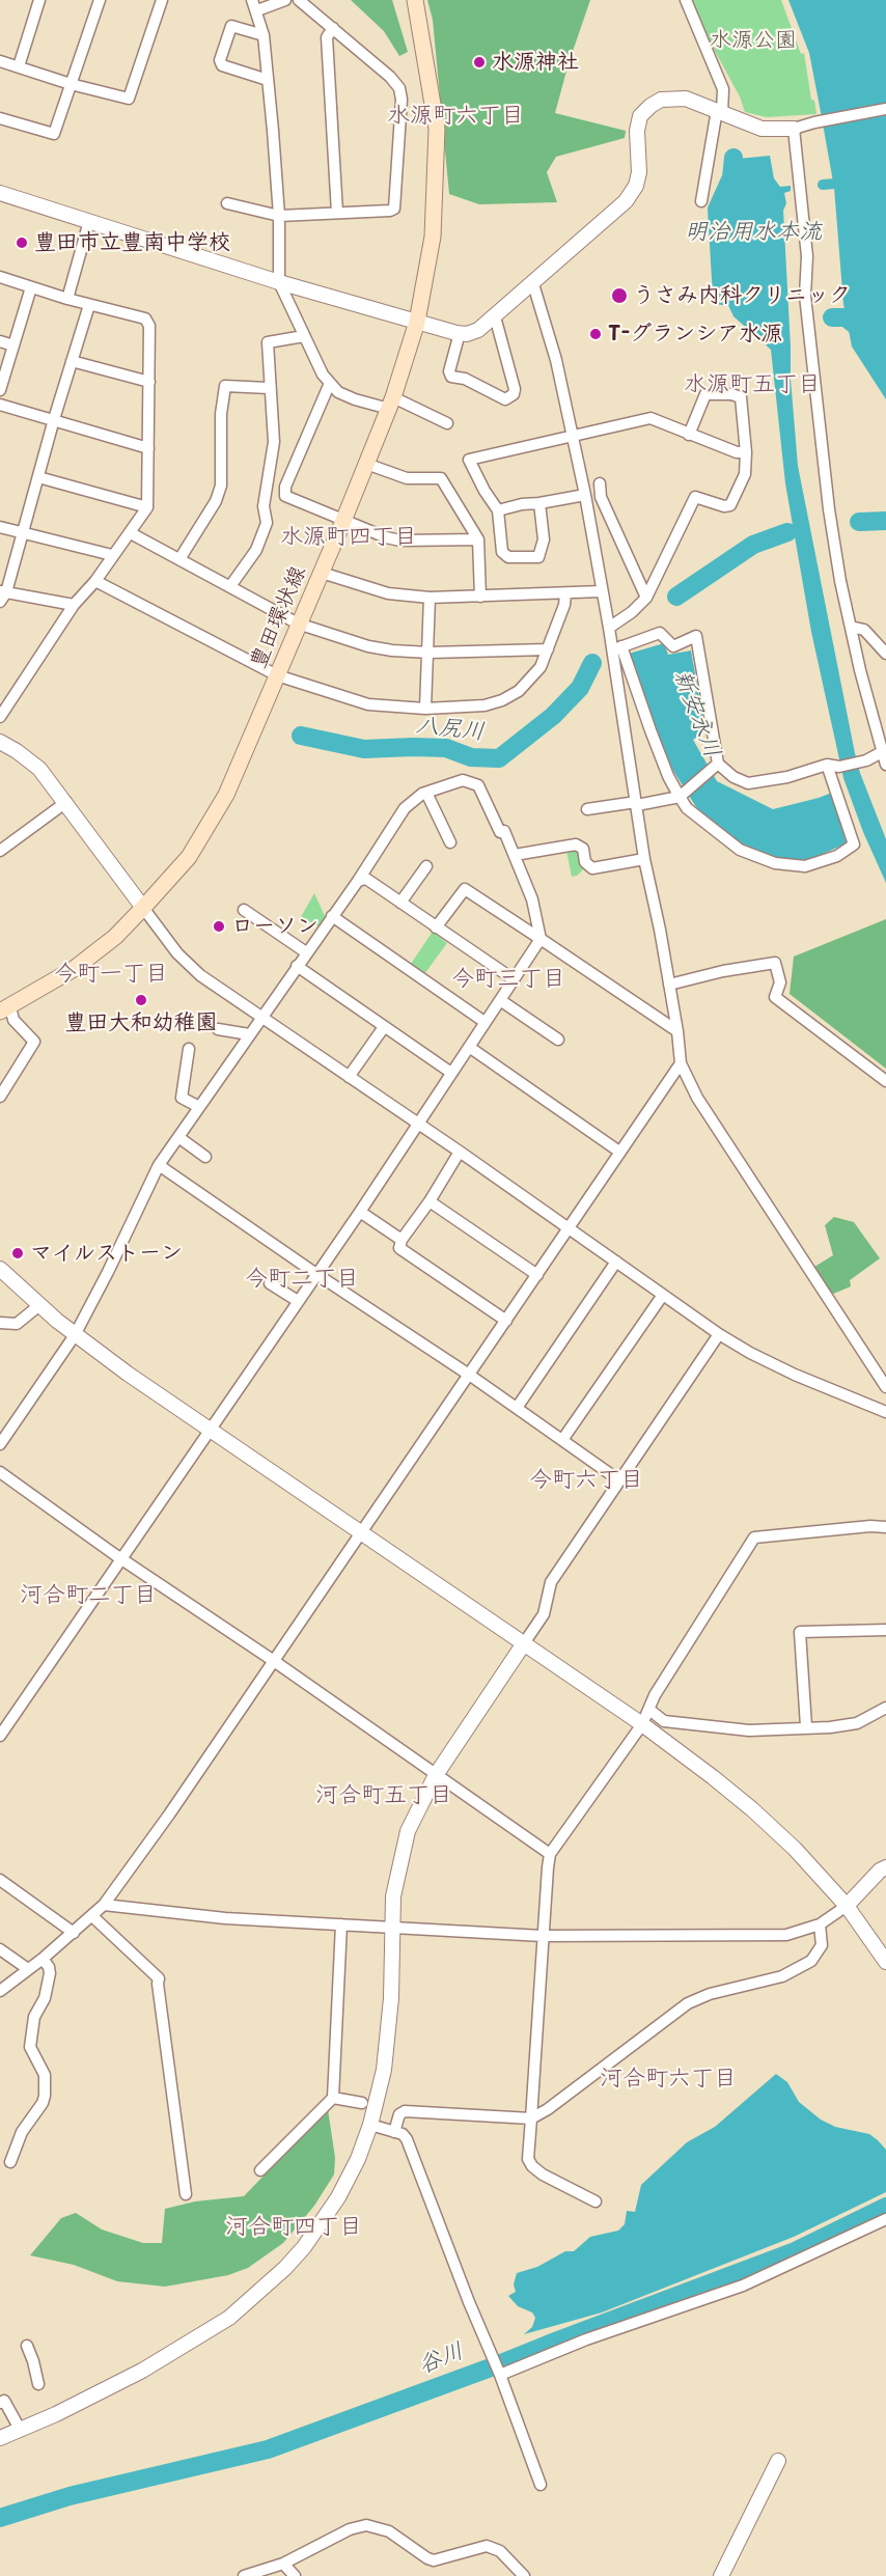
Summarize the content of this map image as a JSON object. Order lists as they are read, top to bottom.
{
  "streets": {
    "main road": ["豊田環状線"]
  },
  "districts": [
    "水源町六丁目",
    "水源町五丁目",
    "水源町四丁目",
    "今町一丁目",
    "今町三丁目",
    "今町二丁目",
    "今町六丁目",
    "河合町二丁目",
    "河合町五丁目",
    "河合町六丁目",
    "河合町四丁目"
  ],
  "water": [
    "明治用水本流",
    "新安永川",
    "八尻川",
    "谷川"
  ],
  "parks": ["水源公園"],
  "places": [
    "水源神社",
    "豊田市立豊南中学校",
    "うさみ内科クリニック",
    "T-グランシア水源",
    "ローソン",
    "豊田大和幼稚園",
    "マイルストーン"
  ]
}
